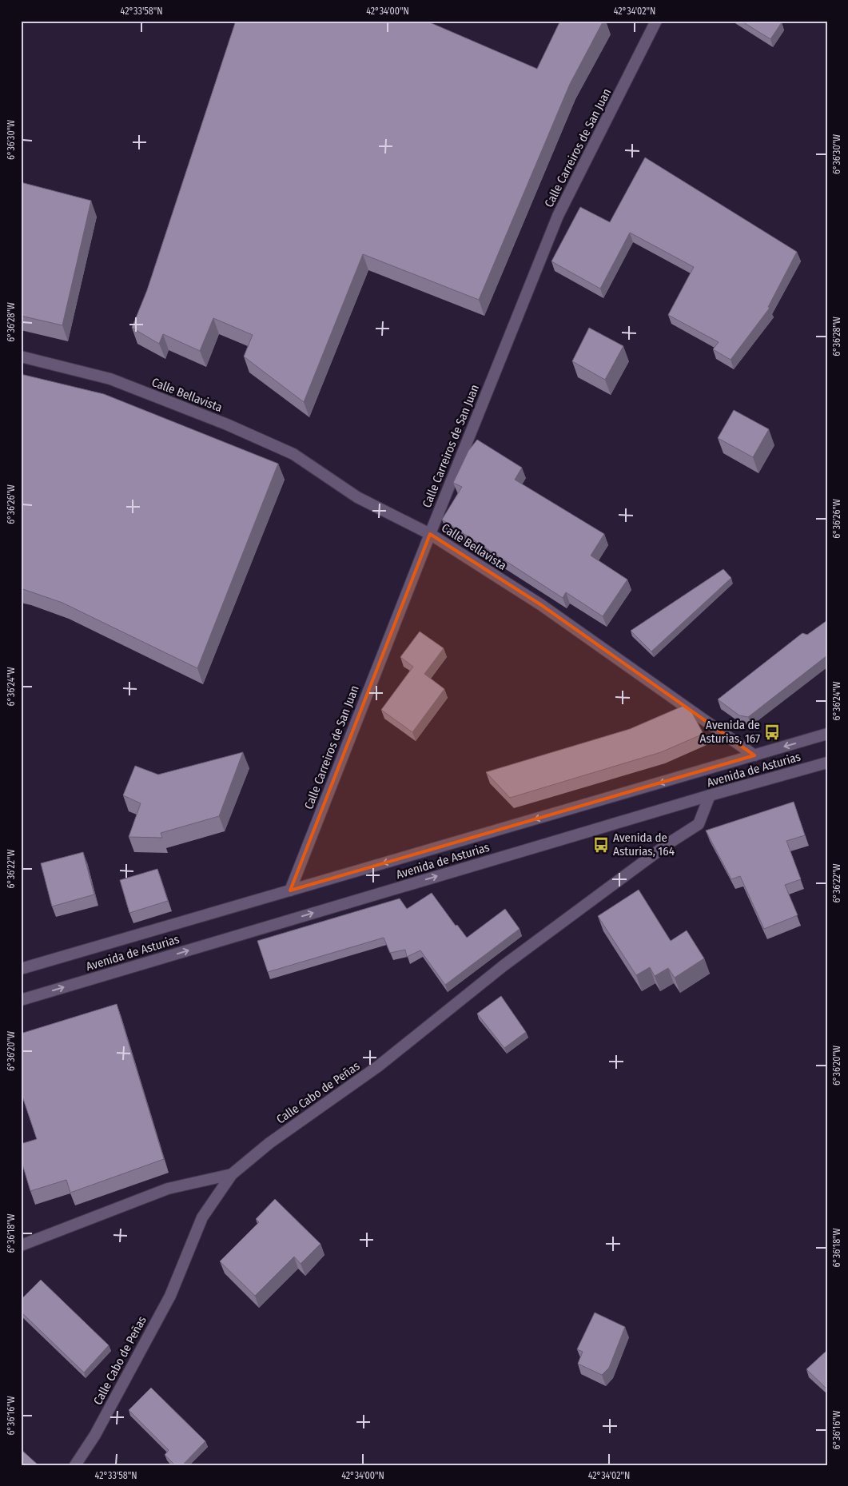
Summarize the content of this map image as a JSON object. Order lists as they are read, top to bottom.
{
  "streets": {
    "street": [
      "Calle Carreiros de San Juan",
      "Calle Bellavista",
      "Avenida de Asturias",
      "Calle Cabo de Peñas"
    ]
  },
  "crossings": [
    ["Calle Carreiros de San Juan", "Calle Bellavista"],
    ["Calle Carreiros de San Juan", "Avenida de Asturias"],
    ["Calle Bellavista", "Avenida de Asturias"],
    ["Avenida de Asturias", "Calle Cabo de Peñas"]
  ],
  "places": {
    "bus stop": ["Avenida de Asturias, 167", "Avenida de Asturias, 164"]
  },
  "coordinates": [
    "42°33'58\"N",
    "42°34'00\"N",
    "42°34'02\"N",
    "6°36'30\"W",
    "6°36'28\"W",
    "6°36'26\"W",
    "6°36'24\"W",
    "6°36'22\"W",
    "6°36'20\"W",
    "6°36'18\"W",
    "6°36'16\"W"
  ]
}
